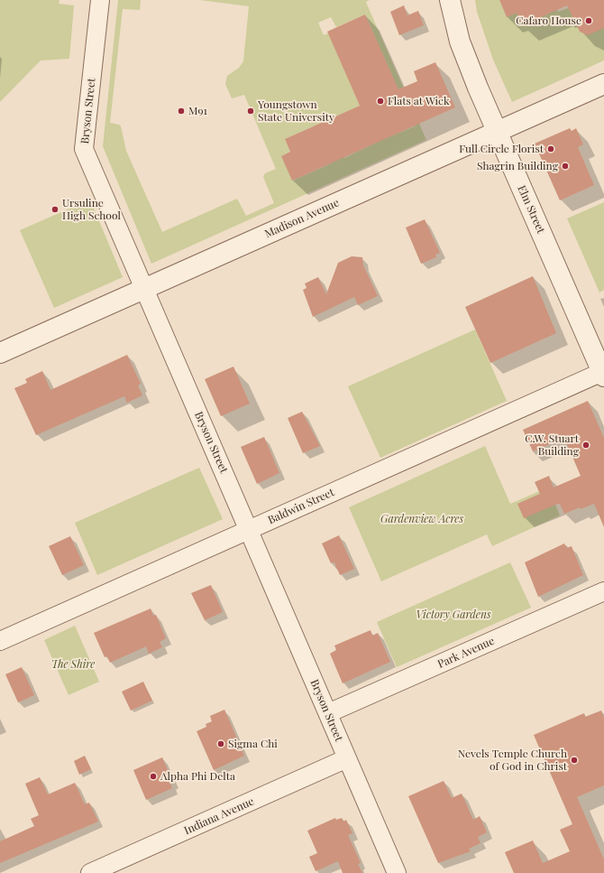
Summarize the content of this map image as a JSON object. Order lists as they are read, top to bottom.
{
  "streets": {
    "street": [
      "Bryson Street",
      "Elm Street",
      "Madison Avenue",
      "Baldwin Street",
      "Park Avenue",
      "Indiana Avenue"
    ]
  },
  "crossings": [
    ["Bryson Street", "Madison Avenue"],
    ["Bryson Street", "Baldwin Street"],
    ["Bryson Street", "Park Avenue"],
    ["Bryson Street", "Indiana Avenue"],
    ["Elm Street", "Madison Avenue"],
    ["Elm Street", "Baldwin Street"]
  ],
  "parks": ["Gardenview Acres", "Victory Gardens", "The Shire"],
  "places": [
    "Cafaro House",
    "Flats at Wick",
    "M91",
    "Youngstown State University",
    "Full Circle Florist",
    "Shagrin Building",
    "Ursuline High School",
    "C.W. Stuart Building",
    "Sigma Chi",
    "Nevels Temple Church of God in Christ",
    "Alpha Phi Delta"
  ]
}
